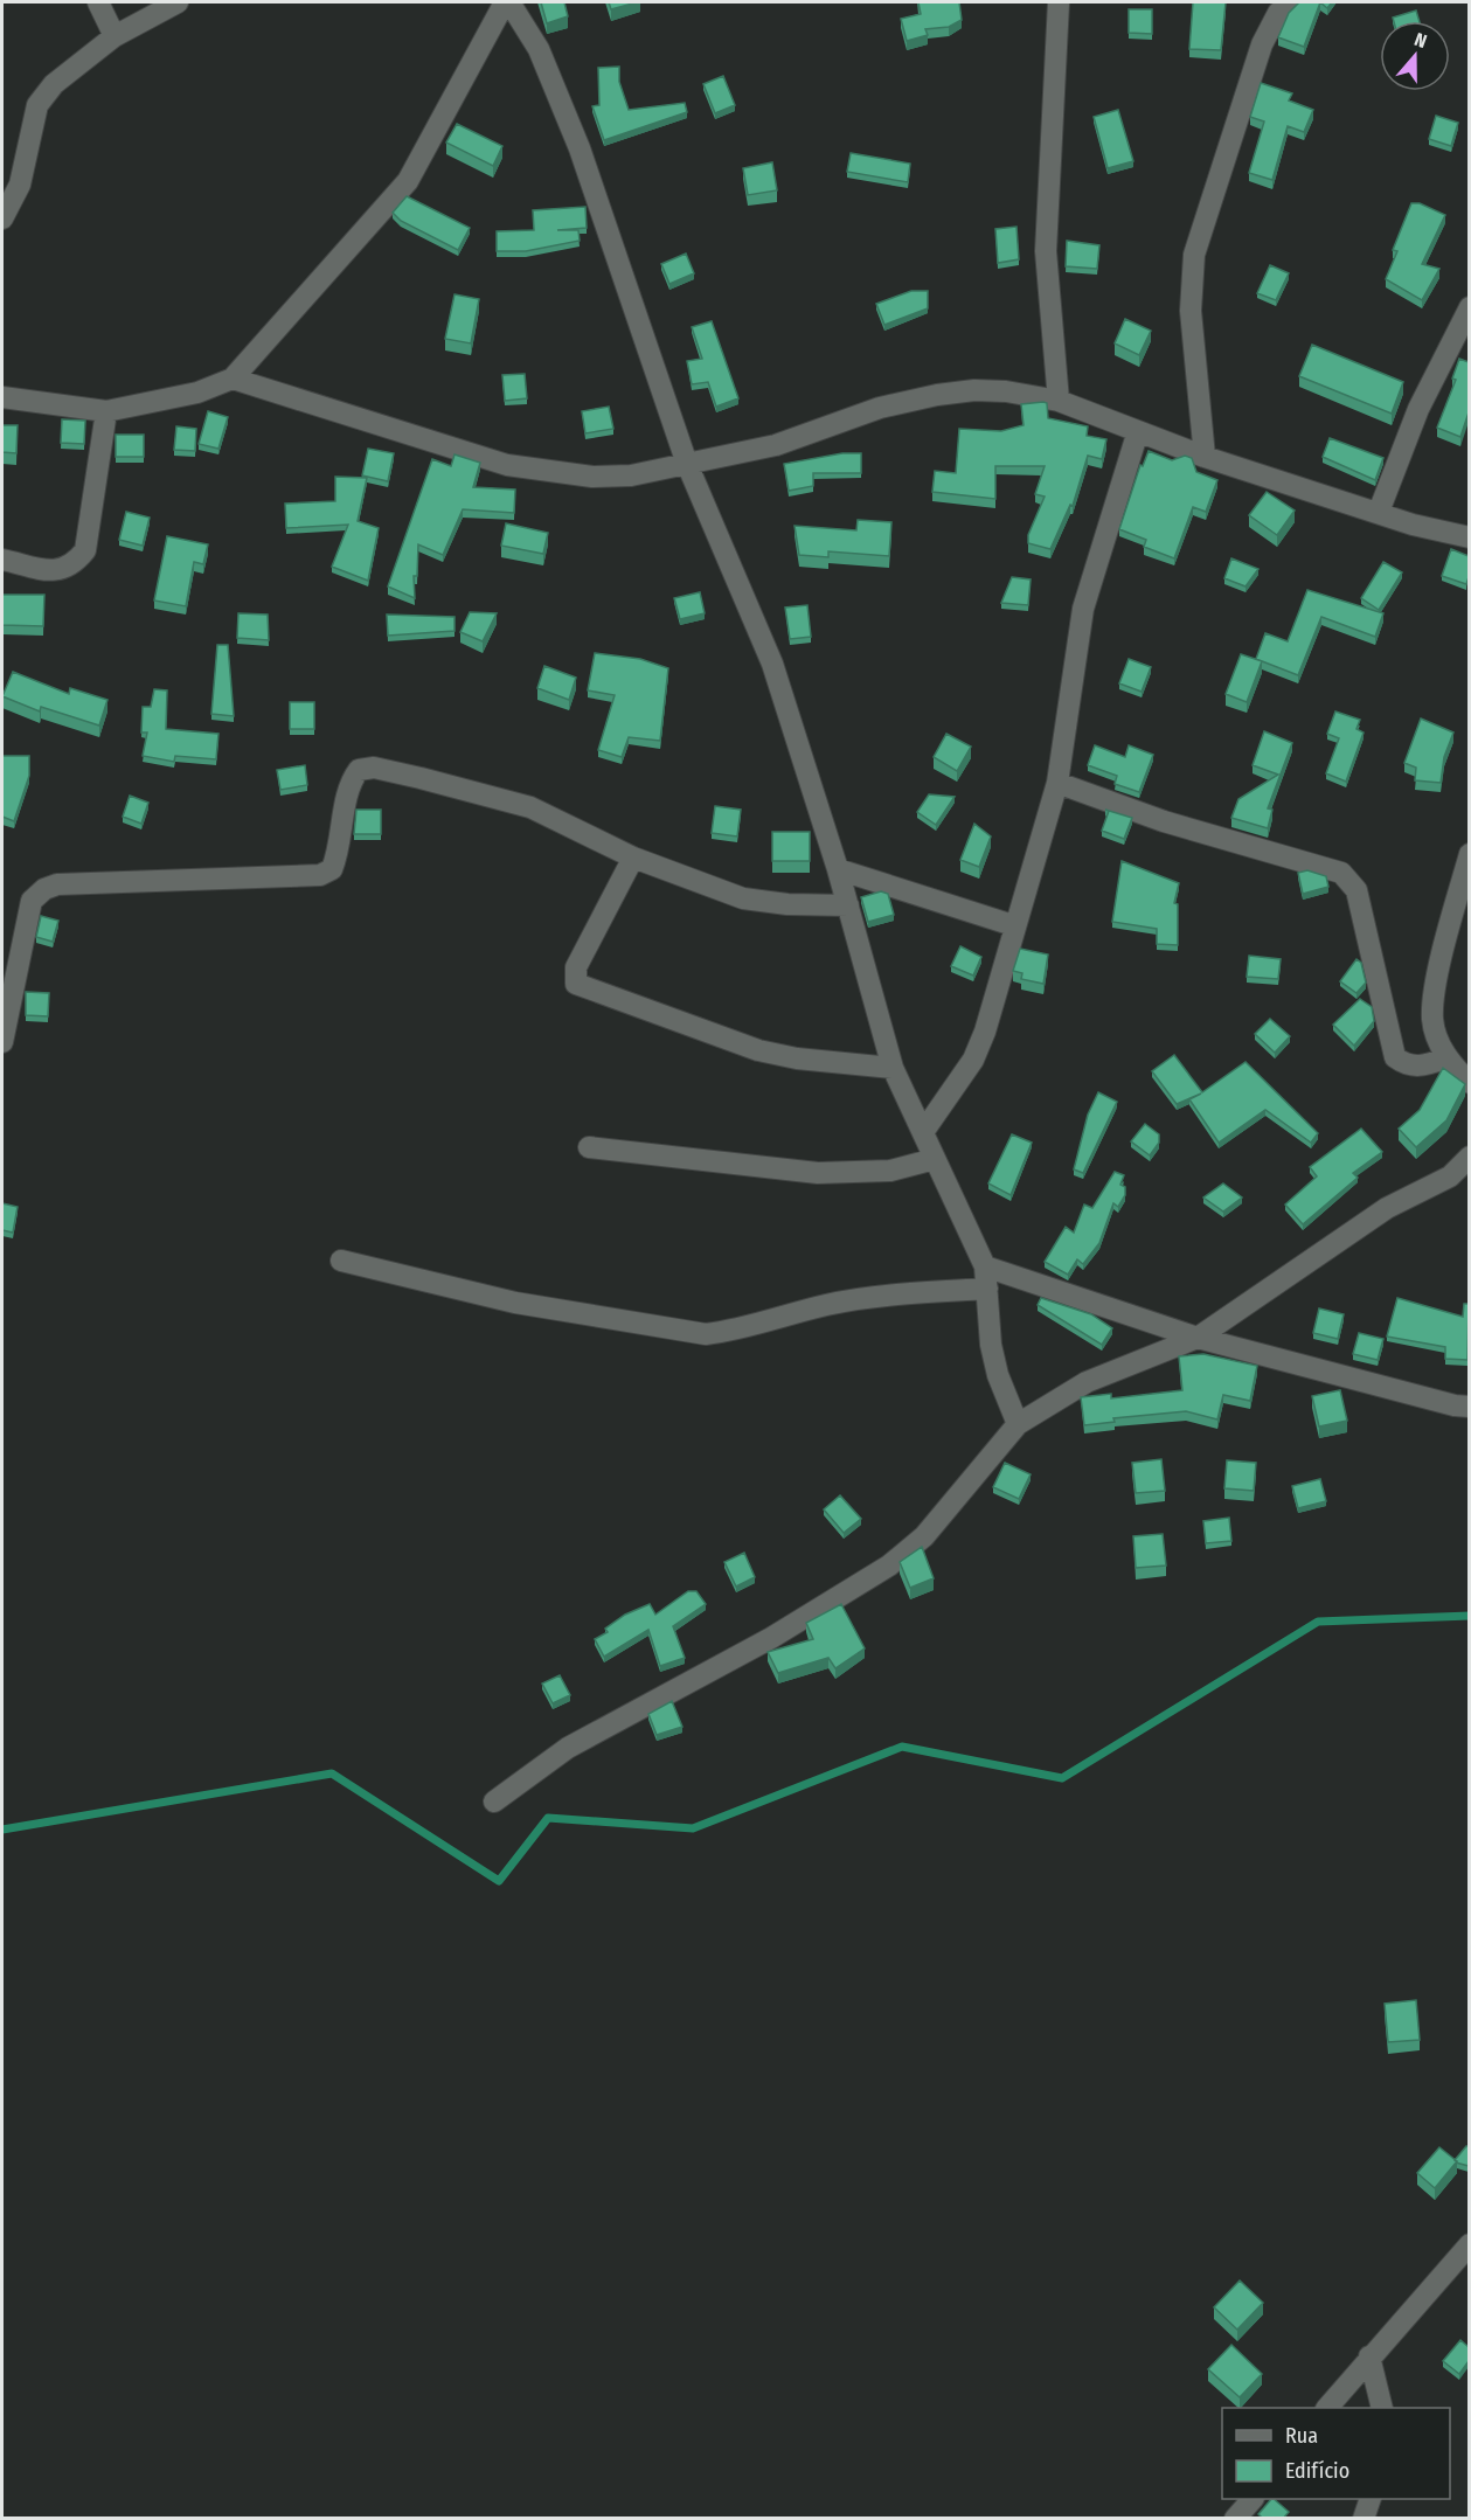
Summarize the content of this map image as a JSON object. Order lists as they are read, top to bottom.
{
  "legend": ["Rua", "Edifício"],
  "north": "top"
}
